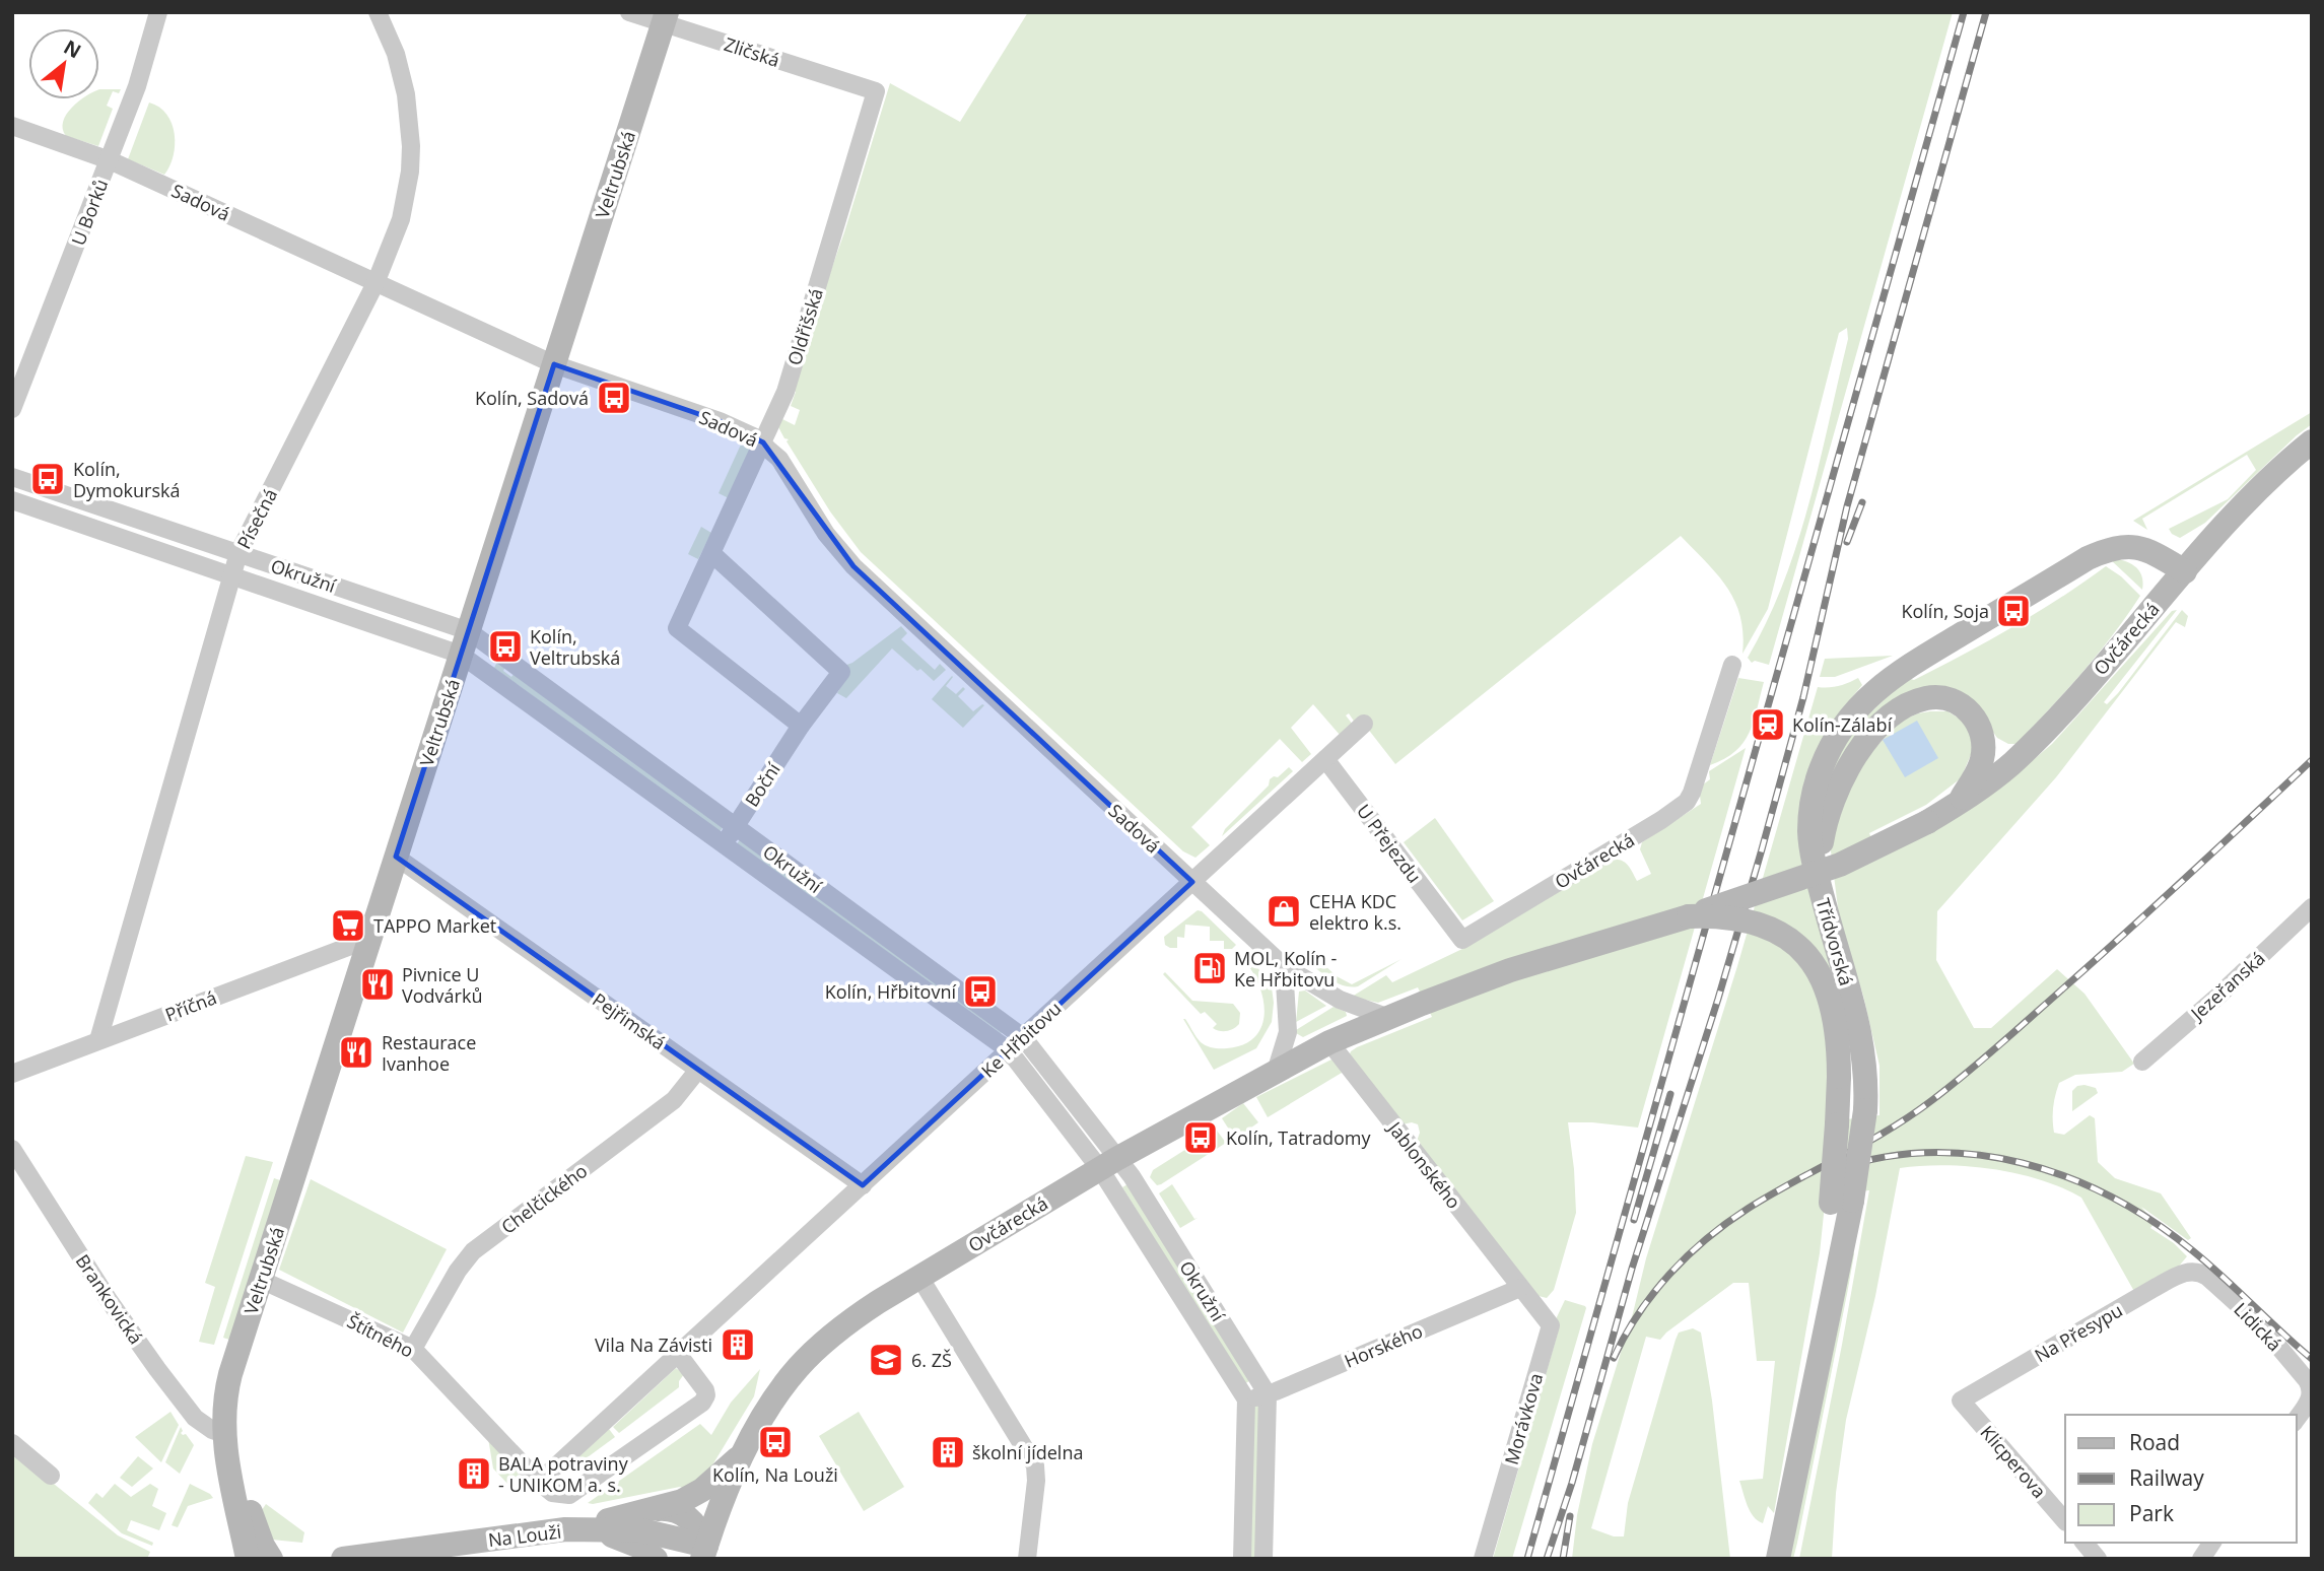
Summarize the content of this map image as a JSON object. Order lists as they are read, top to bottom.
{
  "streets": {
    "main road": [
      "Veltrubská",
      "Ovčárecká",
      "Třídvorská",
      "Na Louži"
    ],
    "street": [
      "Zličská",
      "Sadová",
      "U Borků",
      "Oldřišská",
      "Písečná",
      "Okružní",
      "Boční",
      "U Přejezdu",
      "Jezeřanská",
      "Příčná",
      "Pejřimská",
      "Ke Hřbitovu",
      "Jablonského",
      "Chelčického",
      "Brankovická",
      "Lidická",
      "Na Přesypu",
      "Štítného",
      "Horského",
      "Morávkova",
      "Klicperova"
    ]
  },
  "crossings": [
    ["Zličská", "Veltrubská"],
    ["Zličská", "Oldřišská"],
    ["Veltrubská", "Sadová"],
    ["Veltrubská", "Okružní"],
    ["Veltrubská", "Příčná"],
    ["Veltrubská", "Pejřimská"],
    ["Veltrubská", "Brankovická"],
    ["Veltrubská", "Štítného"],
    ["Sadová", "U Borků"],
    ["Sadová", "Oldřišská"],
    ["Sadová", "Písečná"],
    ["Sadová", "Ovčárecká"],
    ["Sadová", "Ke Hřbitovu"],
    ["Oldřišská", "Boční"],
    ["Písečná", "Okružní"],
    ["Písečná", "Příčná"],
    ["Okružní", "Ovčárecká"],
    ["Okružní", "Boční"],
    ["Okružní", "Ke Hřbitovu"],
    ["Okružní", "Horského"],
    ["Ovčárecká", "U Přejezdu"],
    ["Ovčárecká", "Třídvorská"],
    ["Ovčárecká", "Jablonského"],
    ["Ovčárecká", "Na Louži"],
    ["U Přejezdu", "Ke Hřbitovu"],
    ["Pejřimská", "Ke Hřbitovu"],
    ["Pejřimská", "Chelčického"],
    ["Ke Hřbitovu", "Štítného"],
    ["Jablonského", "Horského"],
    ["Jablonského", "Morávkova"],
    ["Chelčického", "Štítného"],
    ["Lidická", "Na Přesypu"],
    ["Na Přesypu", "Klicperova"],
    ["Horského", "Morávkova"]
  ],
  "places": {
    "bus stop": [
      "Kolín, Sadová",
      "Kolín, Dymokurská",
      "Kolín, Soja",
      "Kolín, Veltrubská",
      "Kolín, Hřbitovní",
      "Kolín, Tatradomy",
      "Kolín, Na Louži"
    ],
    "station": ["Kolín-Zálabí"],
    "shop": ["CEHA KDC elektro k.s."],
    "supermarket": ["TAPPO Market"],
    "fuel station": ["MOL, Kolín - Ke Hřbitovu"],
    "restaurant": ["Pivnice U Vodvárků", "Restaurace Ivanhoe"],
    "building": ["Vila Na Závisti", "školní jídelna", "BALA potraviny - UNIKOM a. s."],
    "school or university": ["6. ZŠ"]
  },
  "legend": ["Road", "Railway", "Park"],
  "north": "top right"
}
